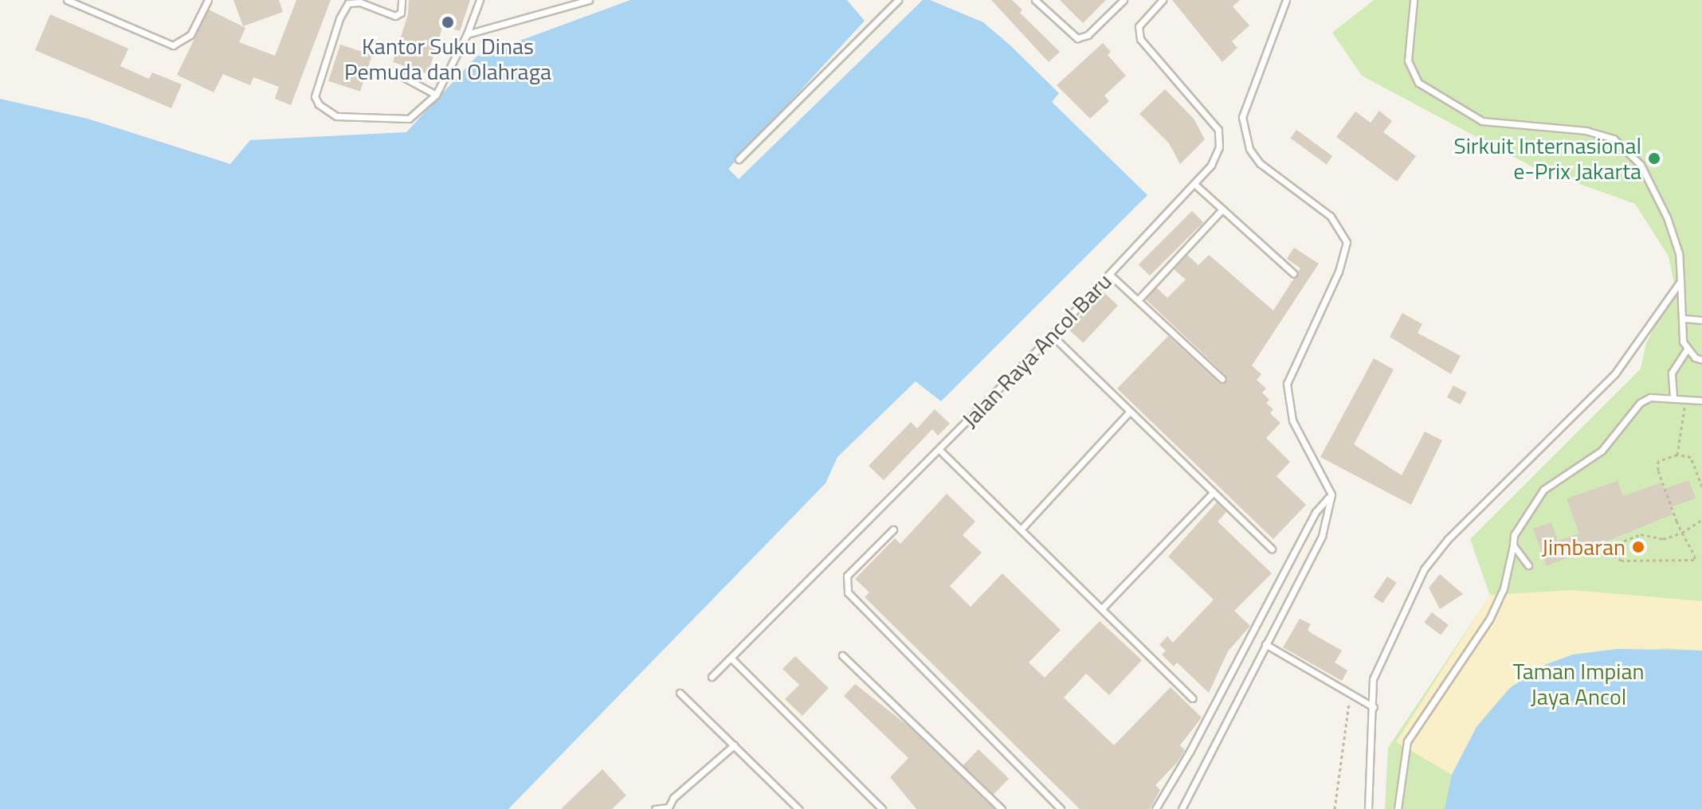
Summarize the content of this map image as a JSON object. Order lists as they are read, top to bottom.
{
  "streets": {
    "lane": ["Jalan Raya Ancol Baru"]
  },
  "parks": ["Taman Impian Jaya Ancol"],
  "places": ["Kantor Suku Dinas Pemuda dan Olahraga", "Sirkuit Internasional e-Prix Jakarta", "Jimbaran"]
}
